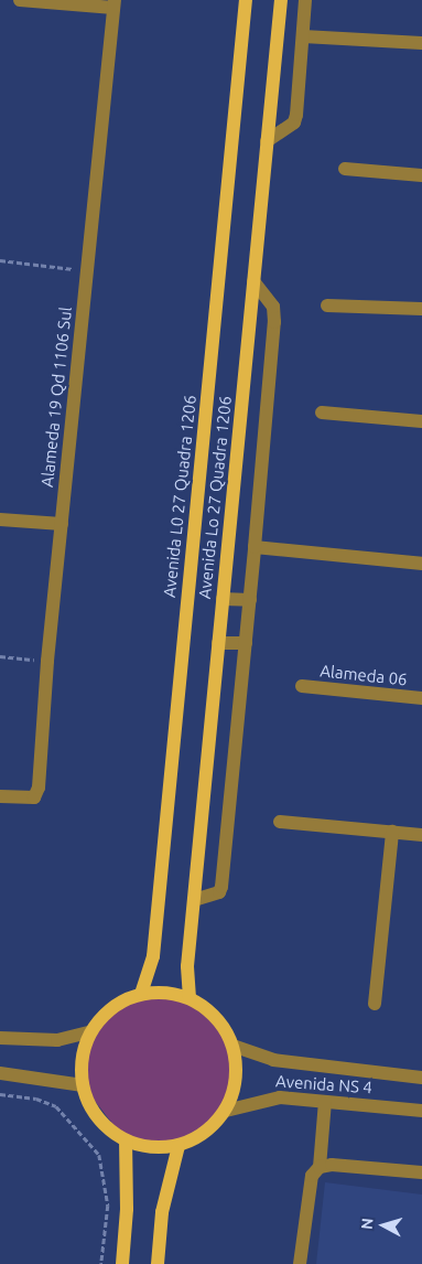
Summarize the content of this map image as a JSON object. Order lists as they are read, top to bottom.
{
  "streets": {
    "main road": ["Avenida L0 27 Quadra 1206", "Avenida Lo 27 Quadra 1206"],
    "street": ["Alameda 19 Qd 1106 Sul", "Alameda 06", "Avenida NS 4"]
  },
  "crossings": [
    ["Avenida L0 27 Quadra 1206", "Avenida Lo 27 Quadra 1206"],
    ["Avenida L0 27 Quadra 1206", "Avenida NS 4"],
    ["Avenida Lo 27 Quadra 1206", "Avenida NS 4"]
  ],
  "north": "left"
}
